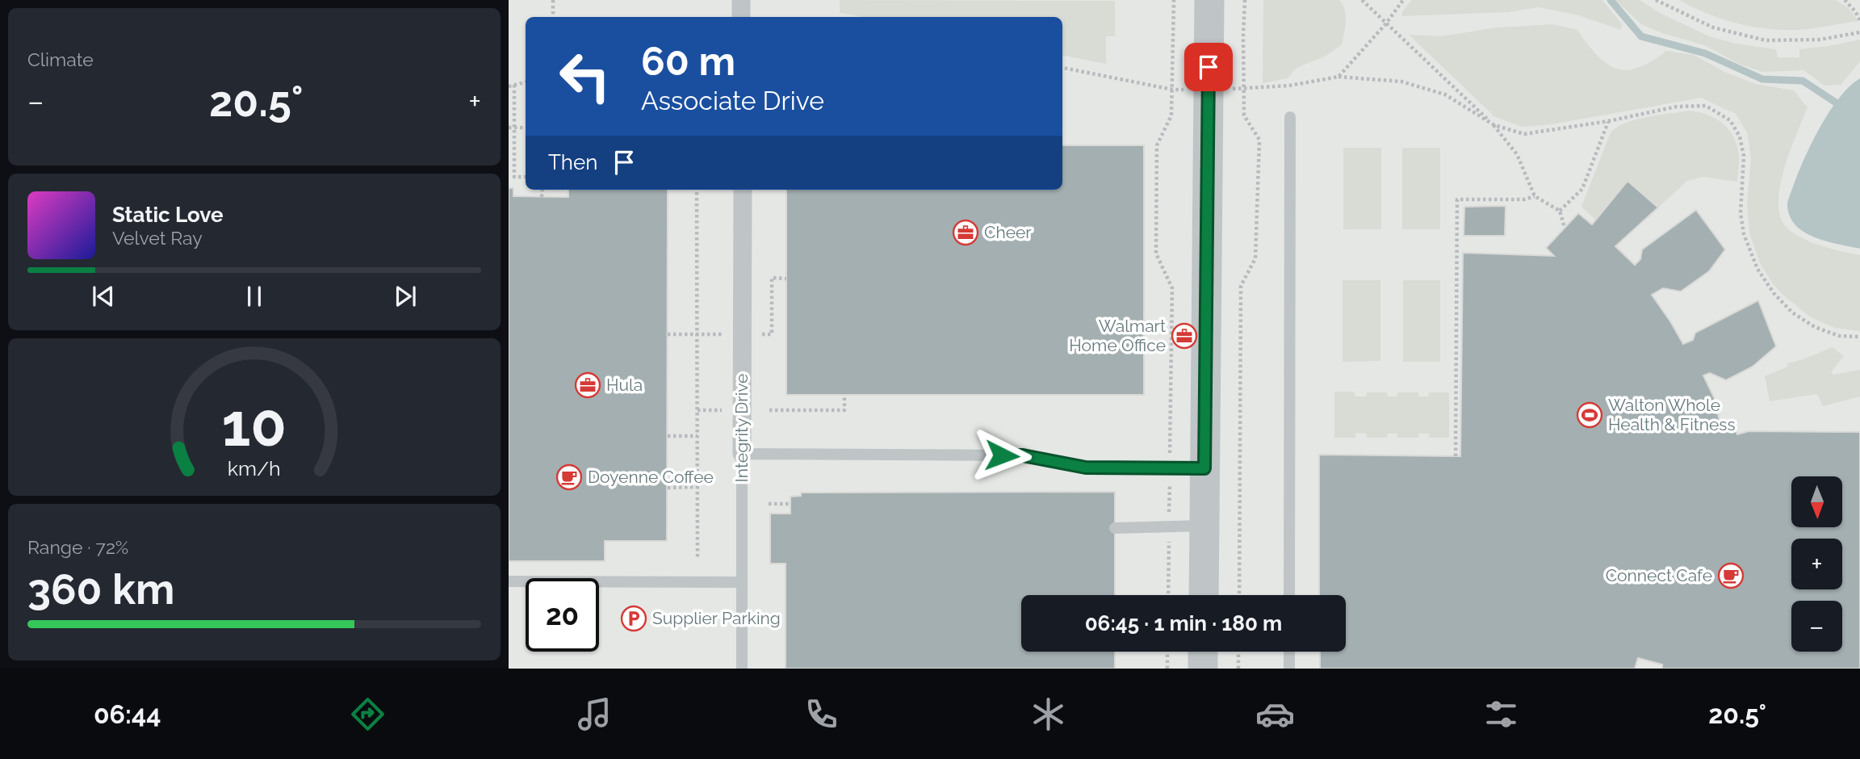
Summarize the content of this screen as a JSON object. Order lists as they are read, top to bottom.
{
  "streets": {
    "street": ["Integrity Drive"]
  },
  "places": {
    "office": ["Cheer", "Walmart Home Office", "Hula"],
    "sports": ["Walton Whole Health & Fitness"],
    "cafe": ["Doyenne Coffee", "Connect Cafe"],
    "parking": ["Supplier Parking"]
  },
  "north": "bottom",
  "page": {
    "tile": [
      "Climate",
      ["Range · 72%", "360 km"]
    ],
    "turn": ["60 m", "Associate Drive"],
    "heat": ["−", "20.5°", "+"],
    "then": "Then",
    "song": ["Static Love", "Velvet Ray"],
    "map_buttons": ["+", "−"],
    "limit": "20",
    "trip": "06:45 · 1 min · 180 m",
    "tabs": ["06:44", "20.5°"],
    "gauge": ["10", "km/h"]
  }
}
